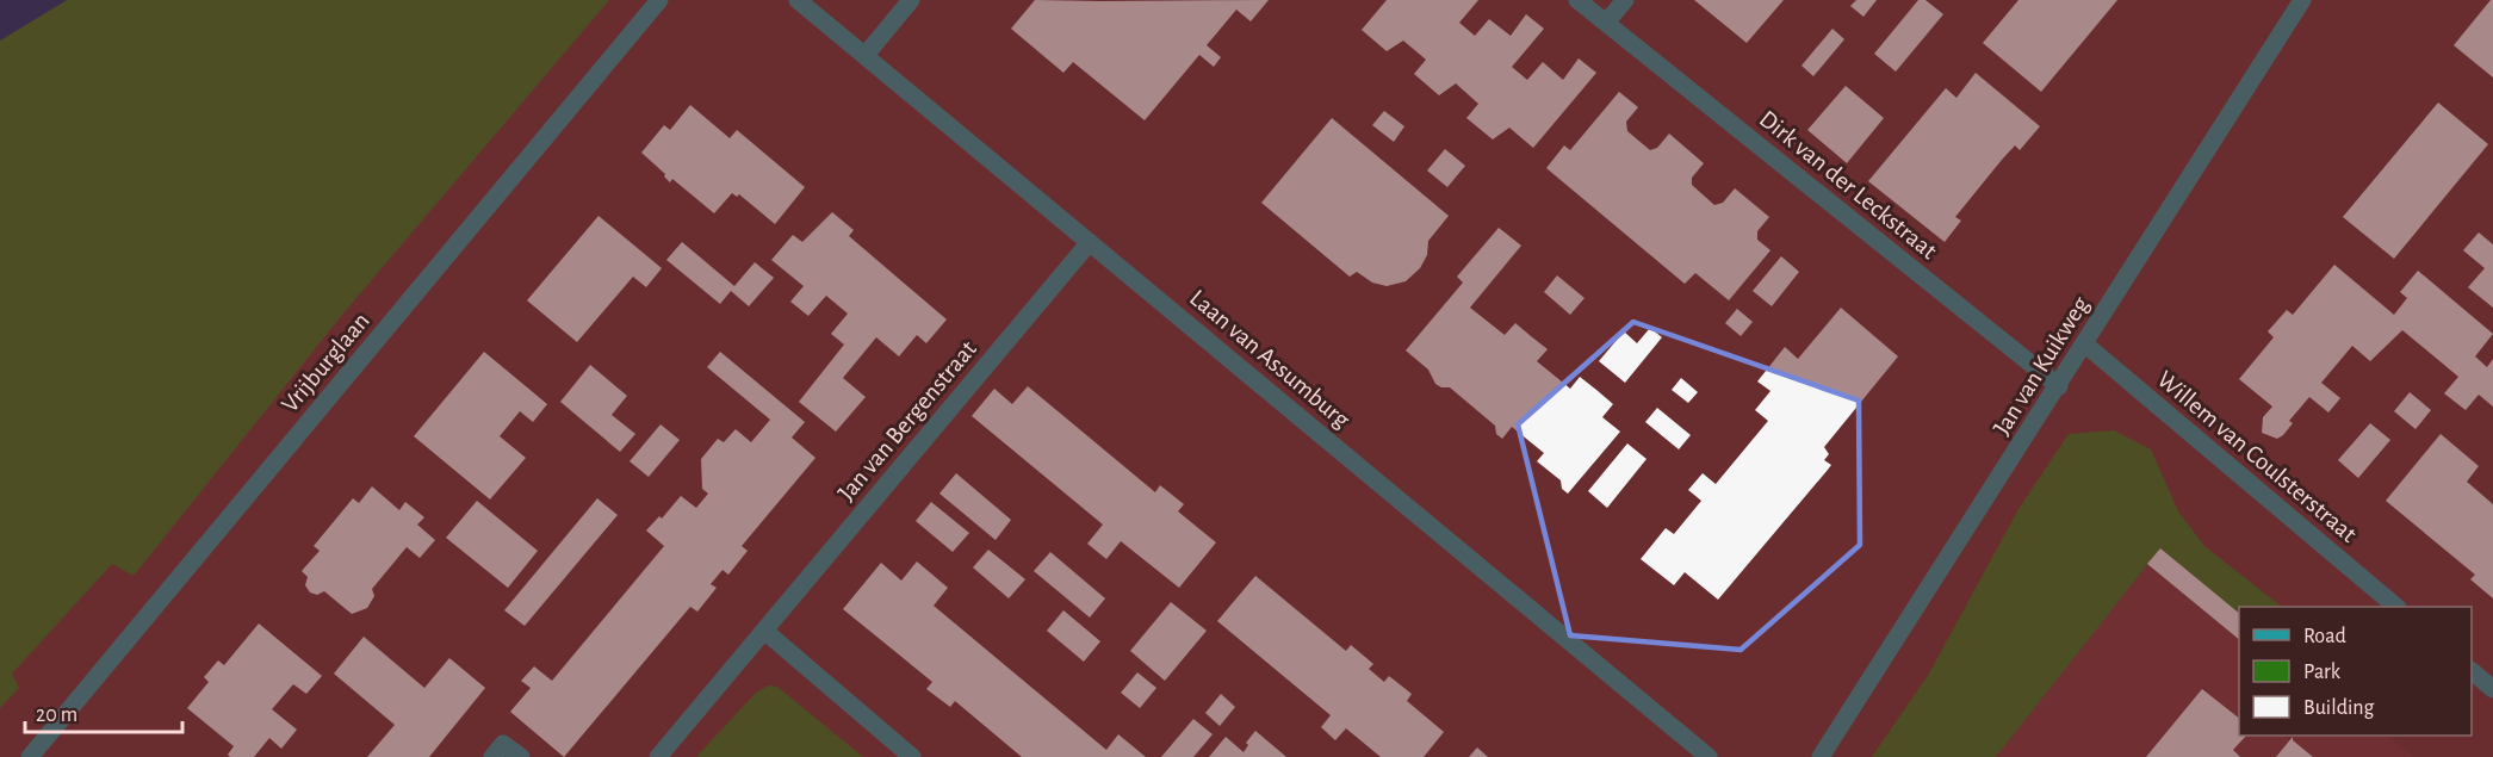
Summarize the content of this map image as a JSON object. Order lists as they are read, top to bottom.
{
  "streets": {
    "street": [
      "Dirk van der Leckstraat",
      "Laan van Assumburg",
      "Vrijburglaan",
      "Jan van Kuikweg",
      "Jan van Bergenstraat",
      "Willem van Coulsterstraat"
    ]
  },
  "crossings": [
    ["Dirk van der Leckstraat", "Jan van Kuikweg"],
    ["Laan van Assumburg", "Jan van Bergenstraat"],
    ["Jan van Kuikweg", "Willem van Coulsterstraat"]
  ],
  "legend": ["Road", "Park", "Building"],
  "scale_bar": "20 m"
}
